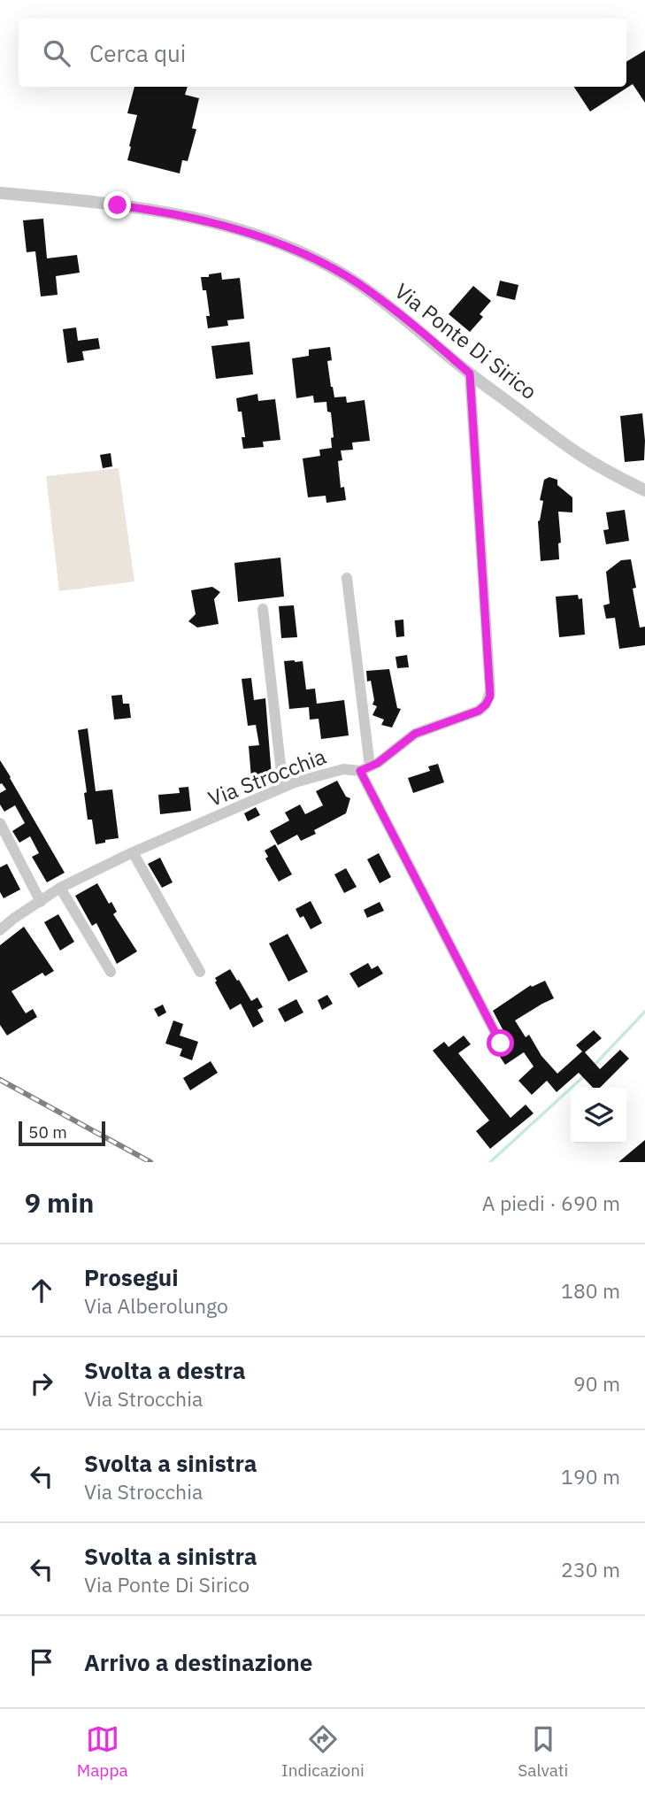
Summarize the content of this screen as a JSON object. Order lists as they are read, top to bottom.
{
  "streets": {
    "street": ["Via Ponte Di Sirico", "Via Strocchia"]
  },
  "crossings": [
    ["Via Ponte Di Sirico", "Via Strocchia"]
  ],
  "scale_bar": "50 m",
  "page": {
    "search": "Cerca qui",
    "scale": "50 m",
    "heading": ["9 min", "A piedi · 690 m"],
    "list": [
      ["Prosegui", "Via Alberolungo", "180 m"],
      ["Svolta a destra", "Via Strocchia", "90 m"],
      ["Svolta a sinistra", "Via Strocchia", "190 m"],
      ["Svolta a sinistra", "Via Ponte Di Sirico", "230 m"],
      "Arrivo a destinazione"
    ],
    "nav": ["Mappa", "Indicazioni", "Salvati"]
  }
}
